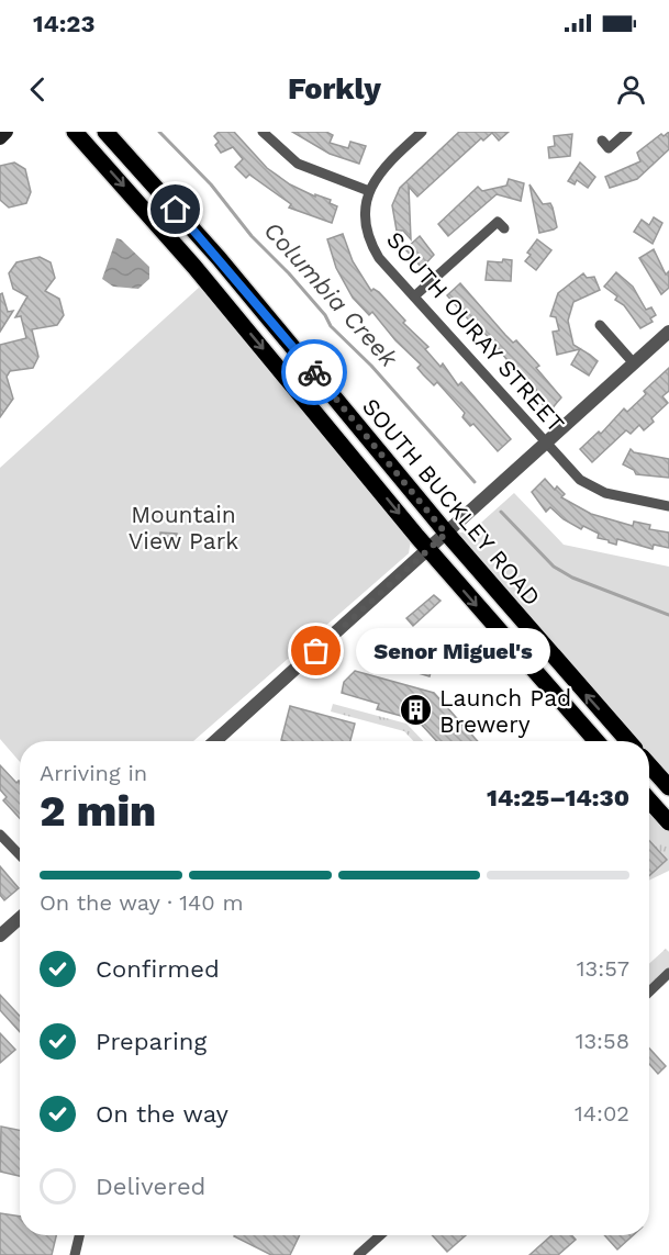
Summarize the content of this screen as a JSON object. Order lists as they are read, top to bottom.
{
  "streets": {
    "main road": ["SOUTH BUCKLEY ROAD"],
    "street": ["SOUTH OURAY STREET"]
  },
  "water": ["Columbia Creek"],
  "parks": ["Mountain View Park"],
  "places": {
    "other": ["Senor Miguel's"],
    "building": ["Launch Pad Brewery"]
  },
  "page": {
    "status": "14:23",
    "header": "Forkly",
    "bubble": "Senor Miguel's",
    "heading": ["2 min", "Arriving in", "14:25–14:30"],
    "bar": "On the way · 140 m",
    "list": [
      ["Confirmed", "13:57"],
      ["Preparing", "13:58"],
      ["On the way", "14:02"],
      "Delivered"
    ]
  }
}
